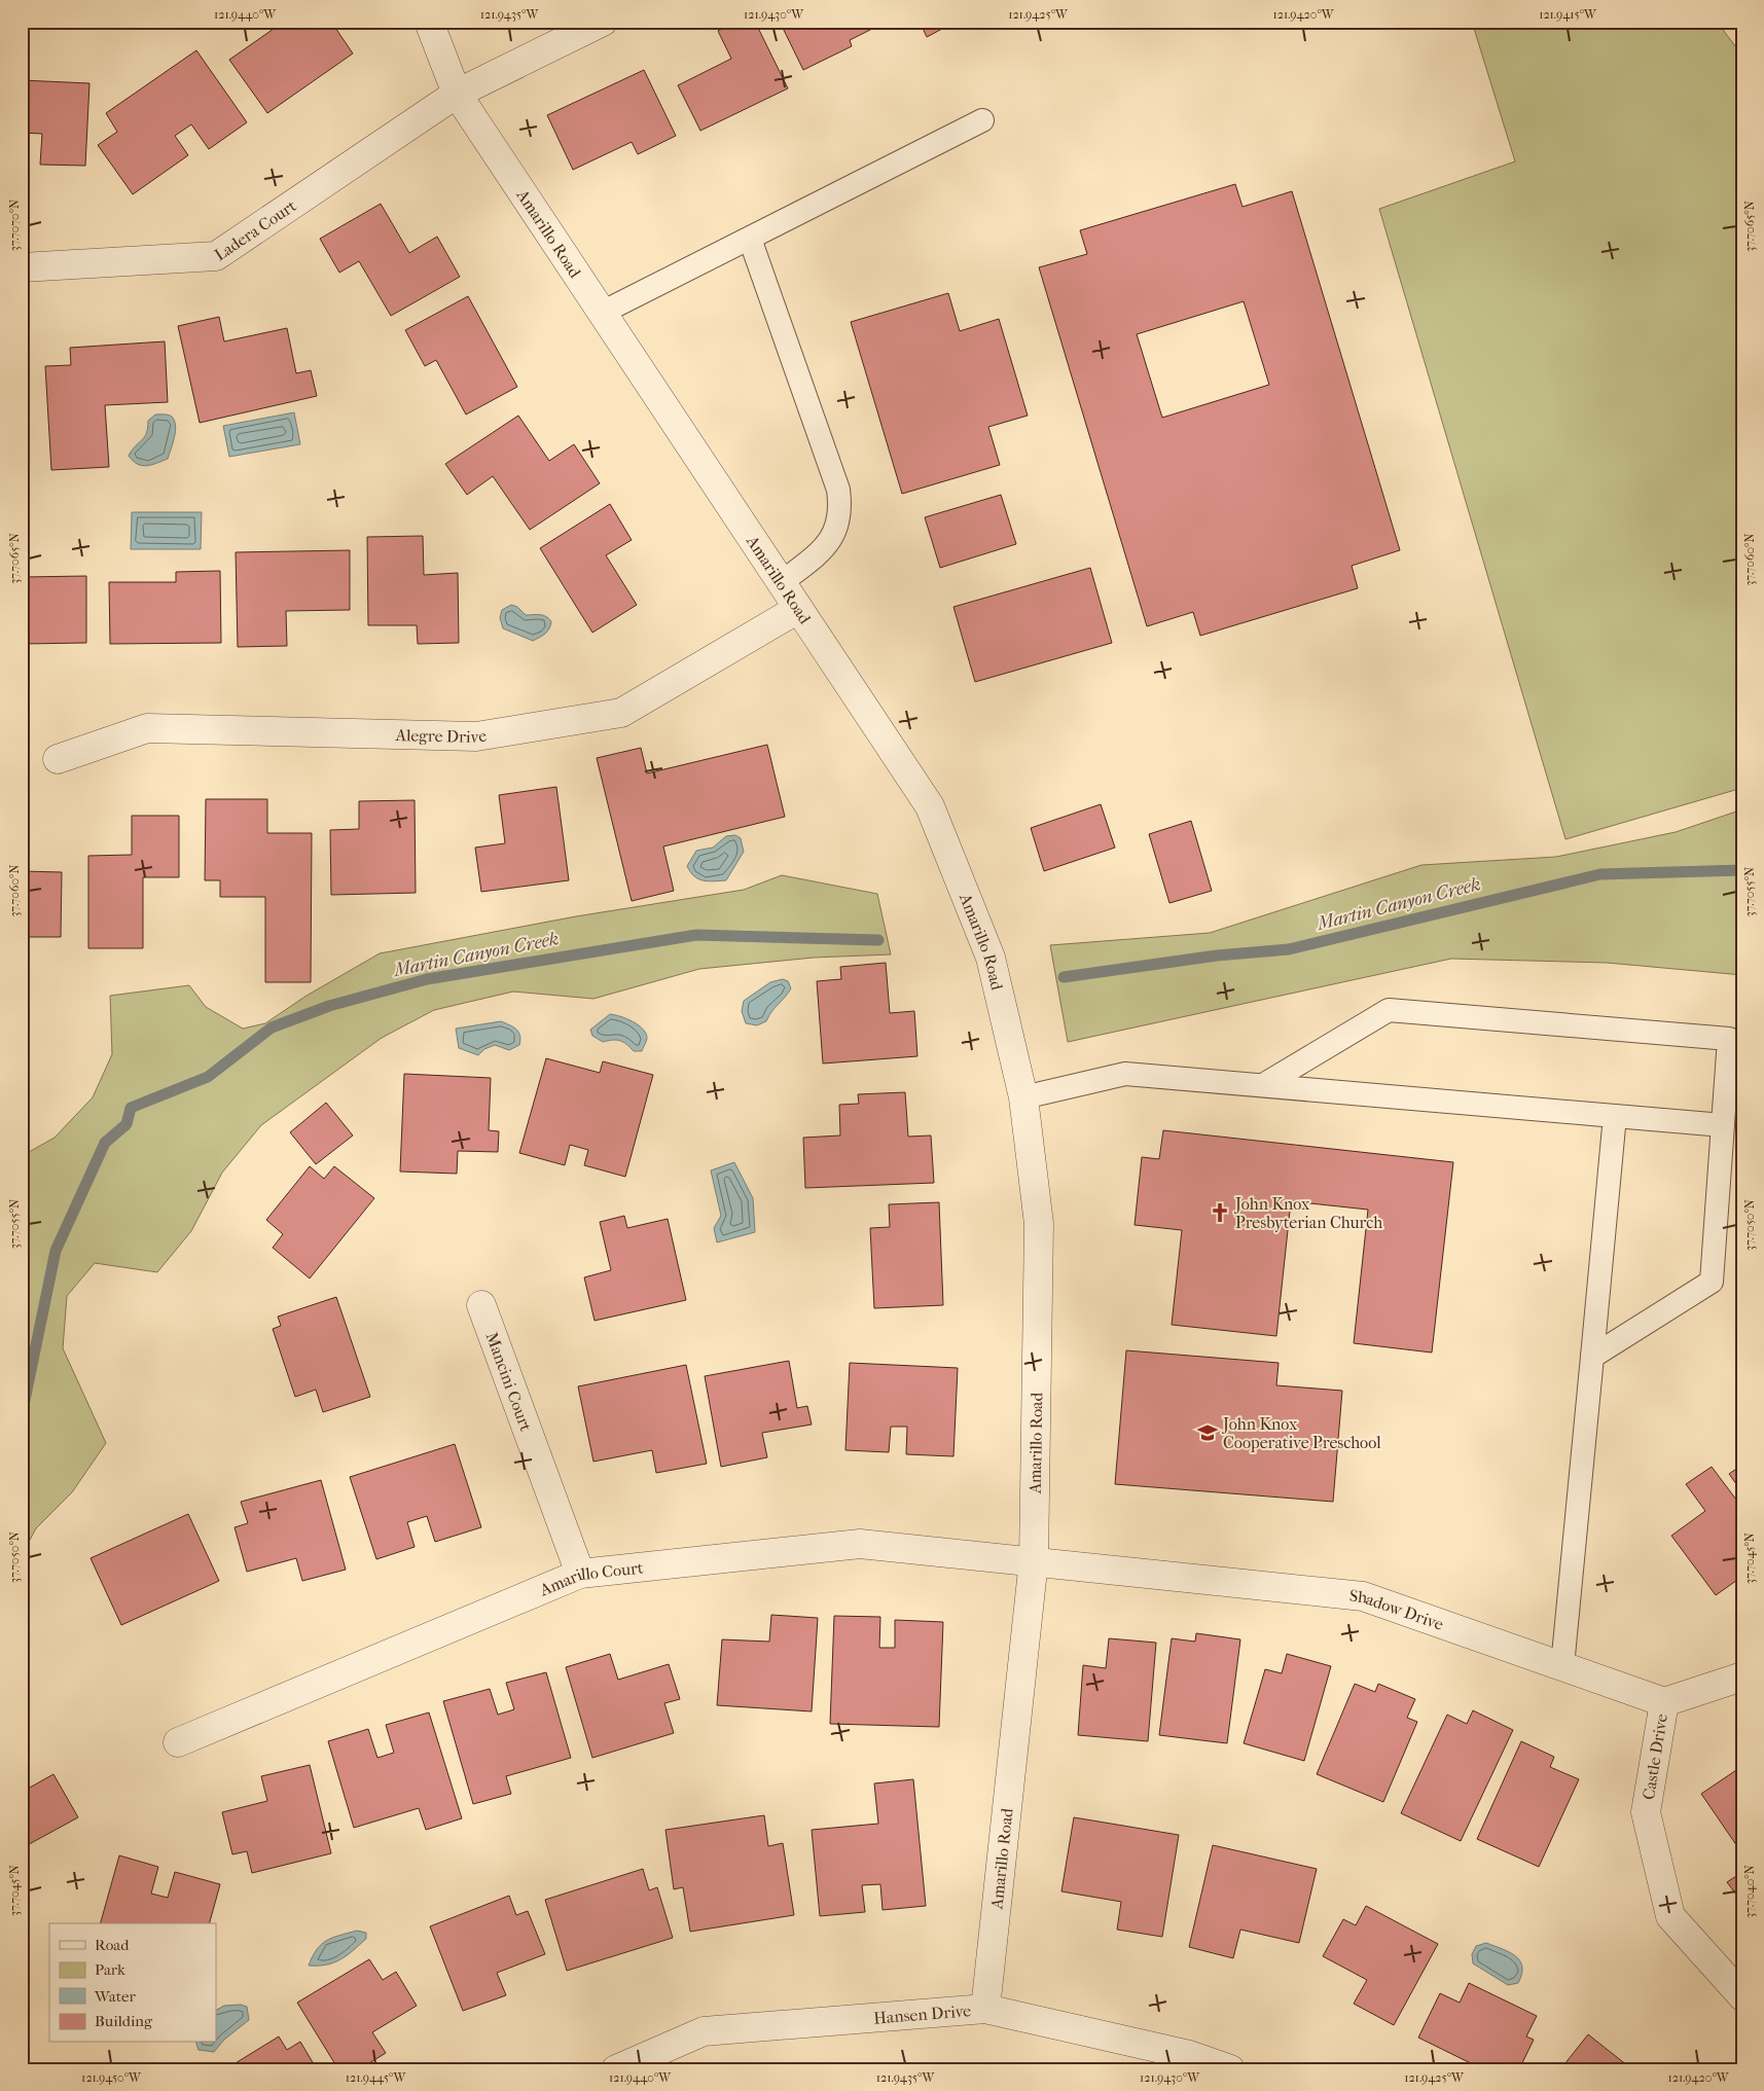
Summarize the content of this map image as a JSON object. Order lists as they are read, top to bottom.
{
  "streets": {
    "street": [
      "Ladera Court",
      "Amarillo Road",
      "Alegre Drive",
      "Mancini Court",
      "Amarillo Court",
      "Shadow Drive",
      "Castle Drive",
      "Hansen Drive"
    ]
  },
  "crossings": [
    ["Ladera Court", "Amarillo Road"],
    ["Amarillo Road", "Alegre Drive"],
    ["Amarillo Road", "Amarillo Court"],
    ["Amarillo Road", "Shadow Drive"],
    ["Amarillo Road", "Hansen Drive"],
    ["Mancini Court", "Amarillo Court"],
    ["Amarillo Court", "Shadow Drive"],
    ["Shadow Drive", "Castle Drive"]
  ],
  "water": ["Martin Canyon Creek"],
  "places": {
    "church": ["John Knox Presbyterian Church"],
    "school or university": ["John Knox Cooperative Preschool"]
  },
  "legend": [
    "Road",
    "Park",
    "Water",
    "Building"
  ],
  "coordinates": [
    "121.9440°W",
    "121.9435°W",
    "121.9430°W",
    "121.9425°W",
    "121.9420°W",
    "121.9415°W",
    "37.7070°N",
    "37.7065°N",
    "37.7060°N",
    "37.7055°N",
    "37.7050°N",
    "37.7045°N",
    "37.7040°N",
    "121.9450°W",
    "121.9445°W"
  ]
}
